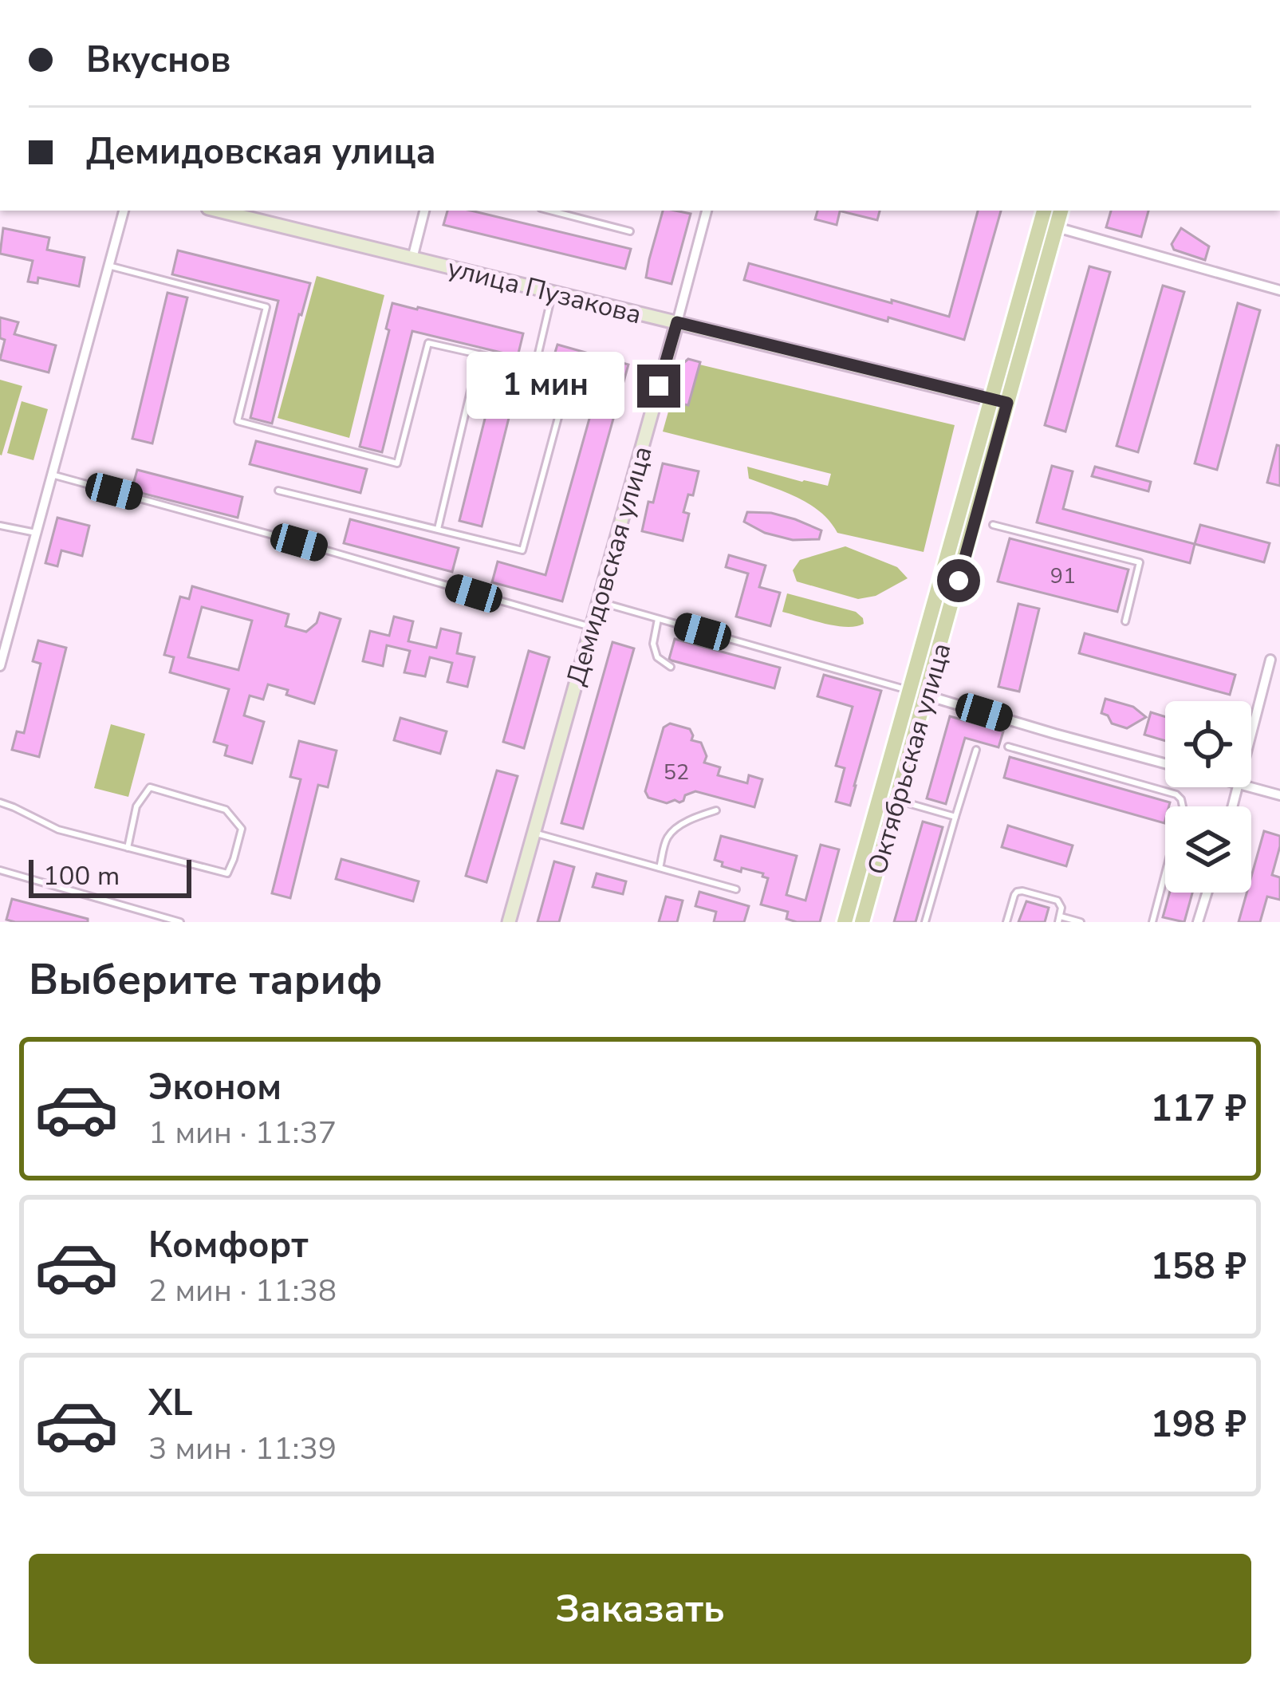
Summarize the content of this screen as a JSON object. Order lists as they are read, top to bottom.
{
  "streets": {
    "main road": ["Октябрьская улица"],
    "street": ["улица Пузакова", "Демидовская улица"]
  },
  "crossings": [
    ["улица Пузакова", "Демидовская улица"],
    ["улица Пузакова", "Октябрьская улица"]
  ],
  "house_numbers": ["91", "52"],
  "scale_bar": "100 m",
  "page": {
    "banner": ["Вкуснов", "Демидовская улица"],
    "bubble": "1 мин",
    "scale": "100 m",
    "heading": "Выберите тариф",
    "list": [
      {
        "name": "Эконом",
        "note": "1 мин · 11:37",
        "value": "117 ₽"
      },
      {
        "name": "Комфорт",
        "note": "2 мин · 11:38",
        "value": "158 ₽"
      },
      {
        "name": "XL",
        "note": "3 мин · 11:39",
        "value": "198 ₽"
      }
    ],
    "buttons": "Заказать"
  }
}
